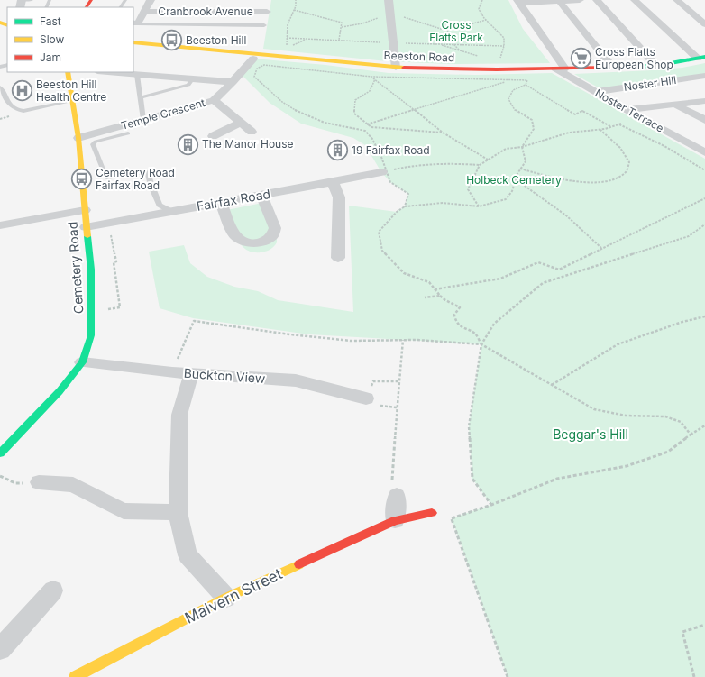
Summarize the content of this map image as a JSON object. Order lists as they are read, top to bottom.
{
  "streets": {
    "street": [
      "Cranbrook Avenue",
      "Beeston Road",
      "Noster Hill",
      "Noster Terrace",
      "Temple Crescent",
      "Fairfax Road",
      "Cemetery Road",
      "Buckton View",
      "Malvern Street"
    ]
  },
  "crossings": [
    ["Beeston Road", "Noster Terrace"],
    ["Noster Hill", "Noster Terrace"],
    ["Temple Crescent", "Cemetery Road"],
    ["Fairfax Road", "Cemetery Road"],
    ["Cemetery Road", "Buckton View"]
  ],
  "parks": ["Cross Flatts Park", "Holbeck Cemetery", "Beggar's Hill"],
  "places": {
    "bus stop": ["Beeston Hill", "Cemetery Road Fairfax Road"],
    "supermarket": ["Cross Flatts European Shop"],
    "hospital": ["Beeston Hill Health Centre"],
    "building": ["The Manor House", "19 Fairfax Road"]
  },
  "legend": ["Fast", "Slow", "Jam"]
}
